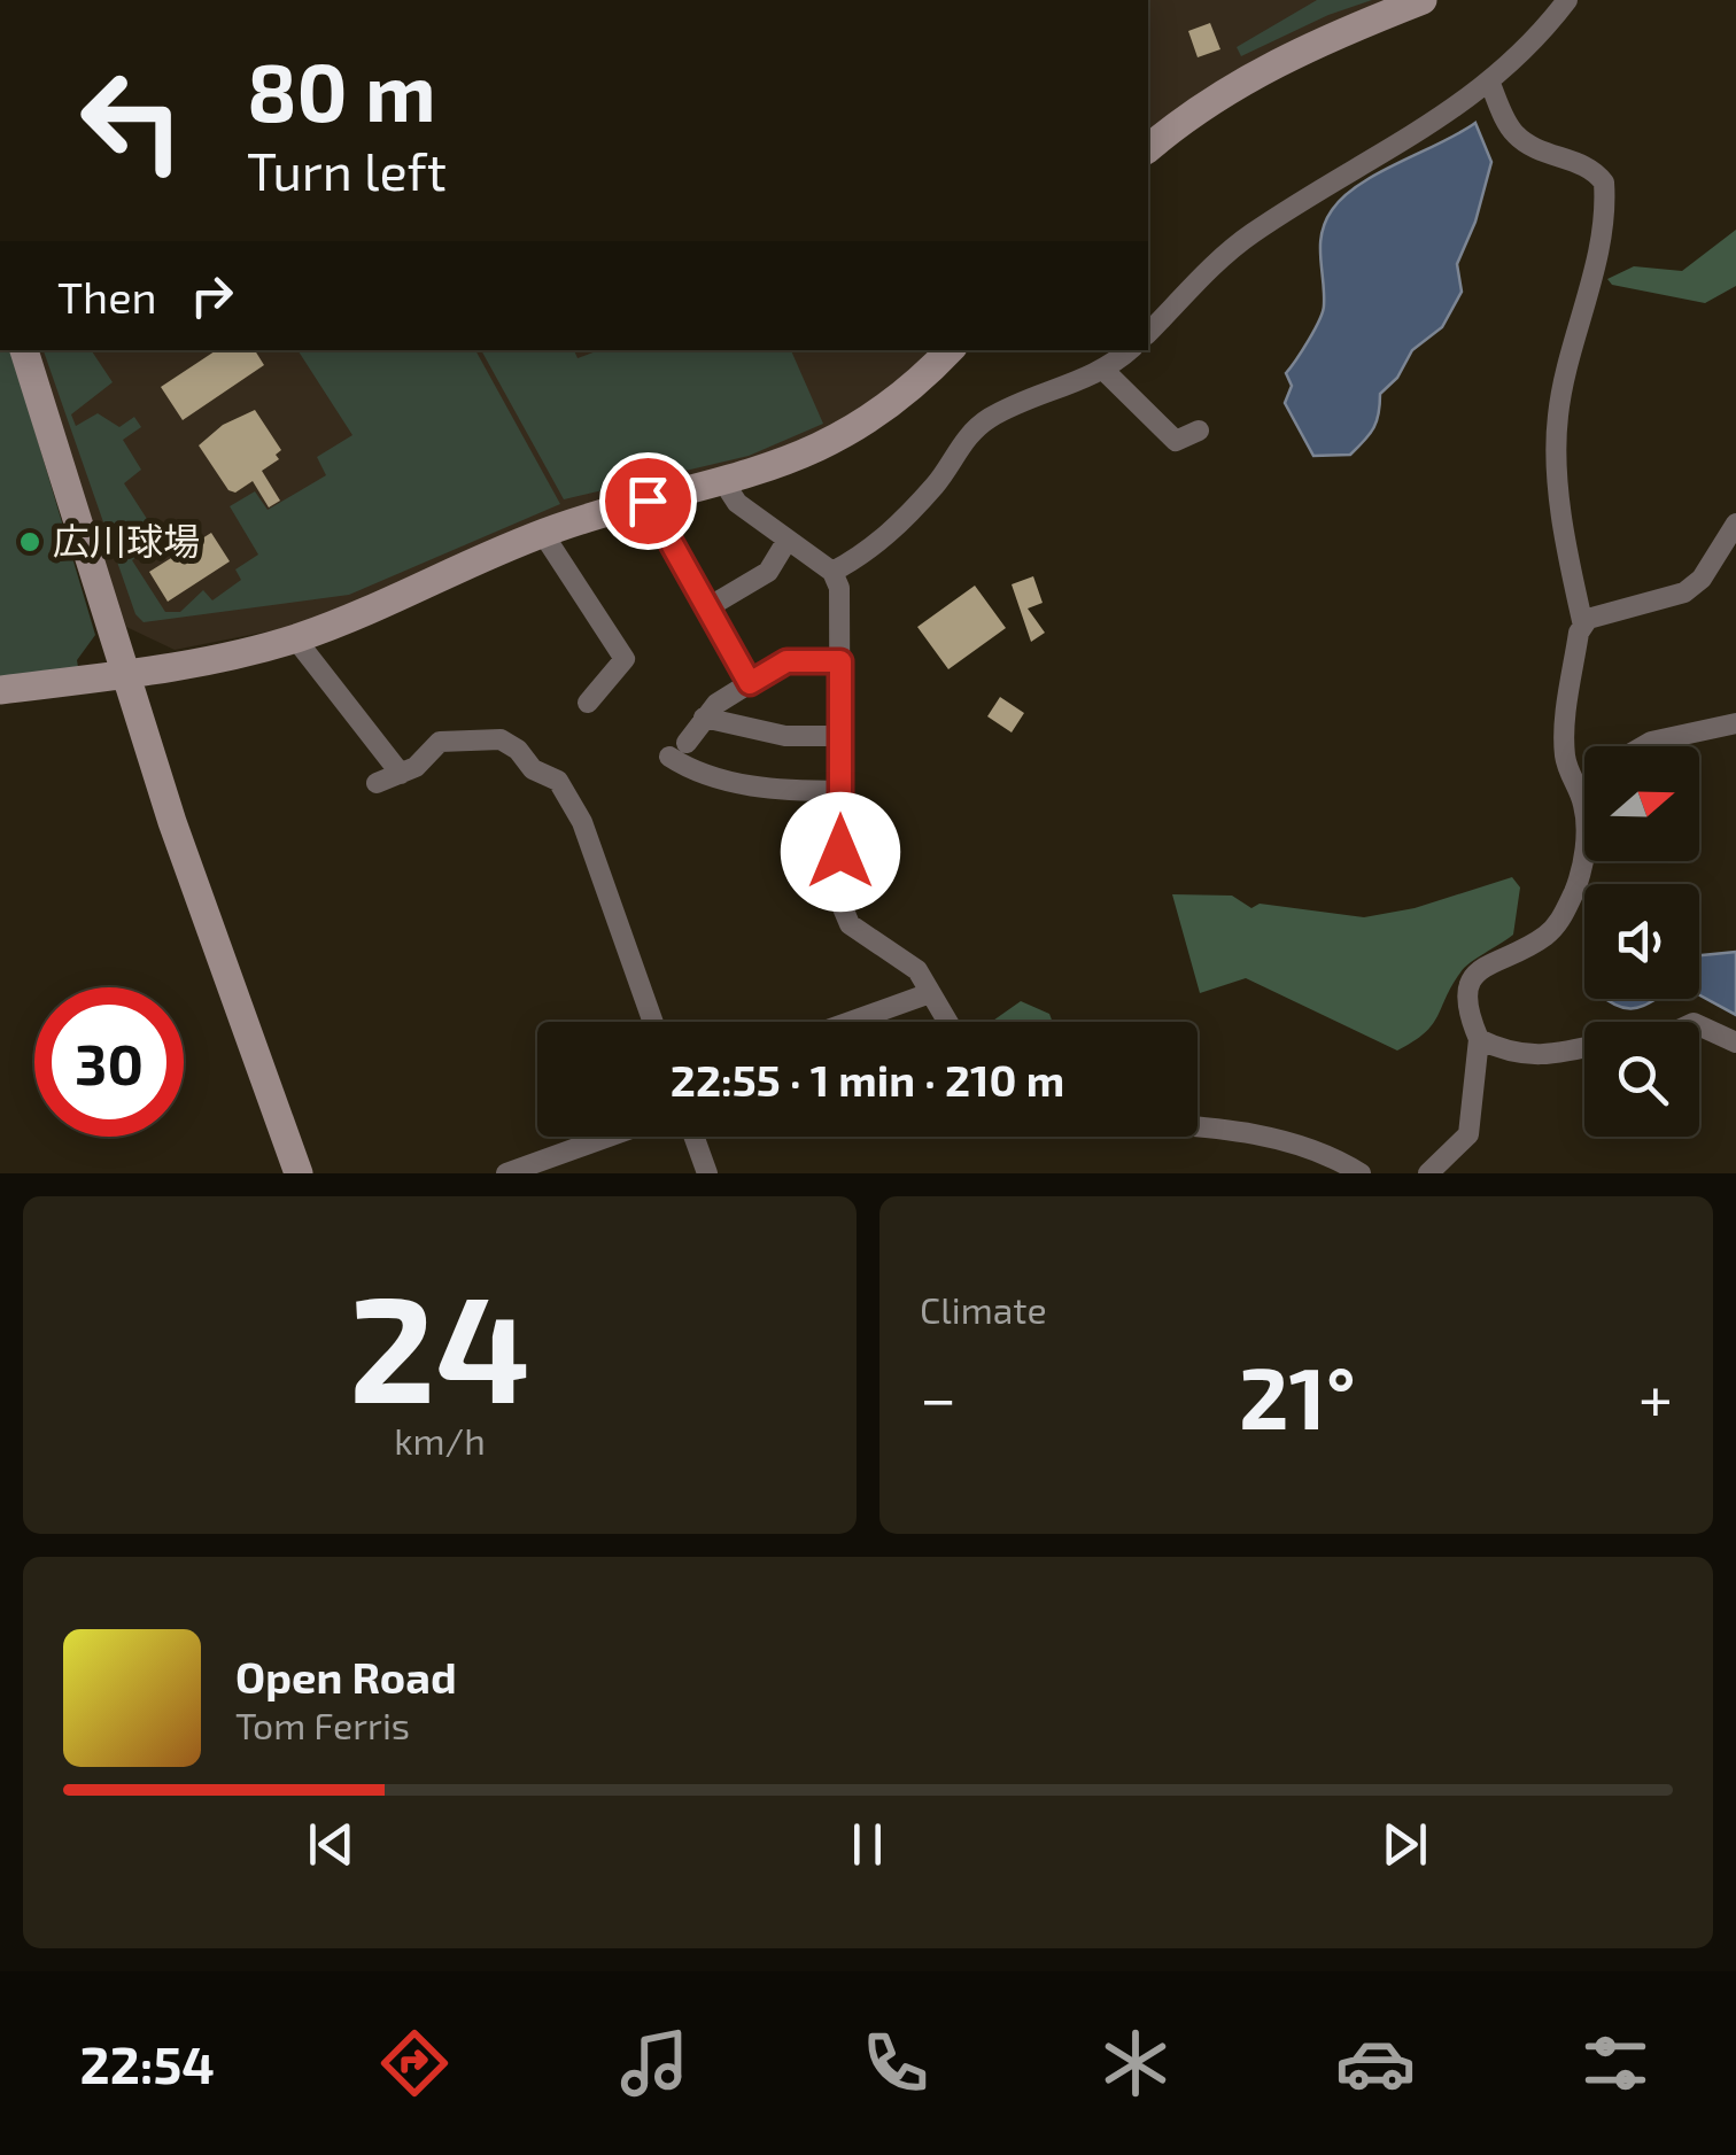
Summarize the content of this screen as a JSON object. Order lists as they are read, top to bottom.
{
  "places": ["広川球場"],
  "north": "right",
  "page": {
    "turn": ["80 m", "Turn left"],
    "then": "Then",
    "limit": "30",
    "trip": "22:55 · 1 min · 210 m",
    "tile": [
      ["24", "km/h"],
      "Climate"
    ],
    "heat": ["−", "21°", "+"],
    "song": ["Open Road", "Tom Ferris"],
    "tabs": "22:54"
  }
}
